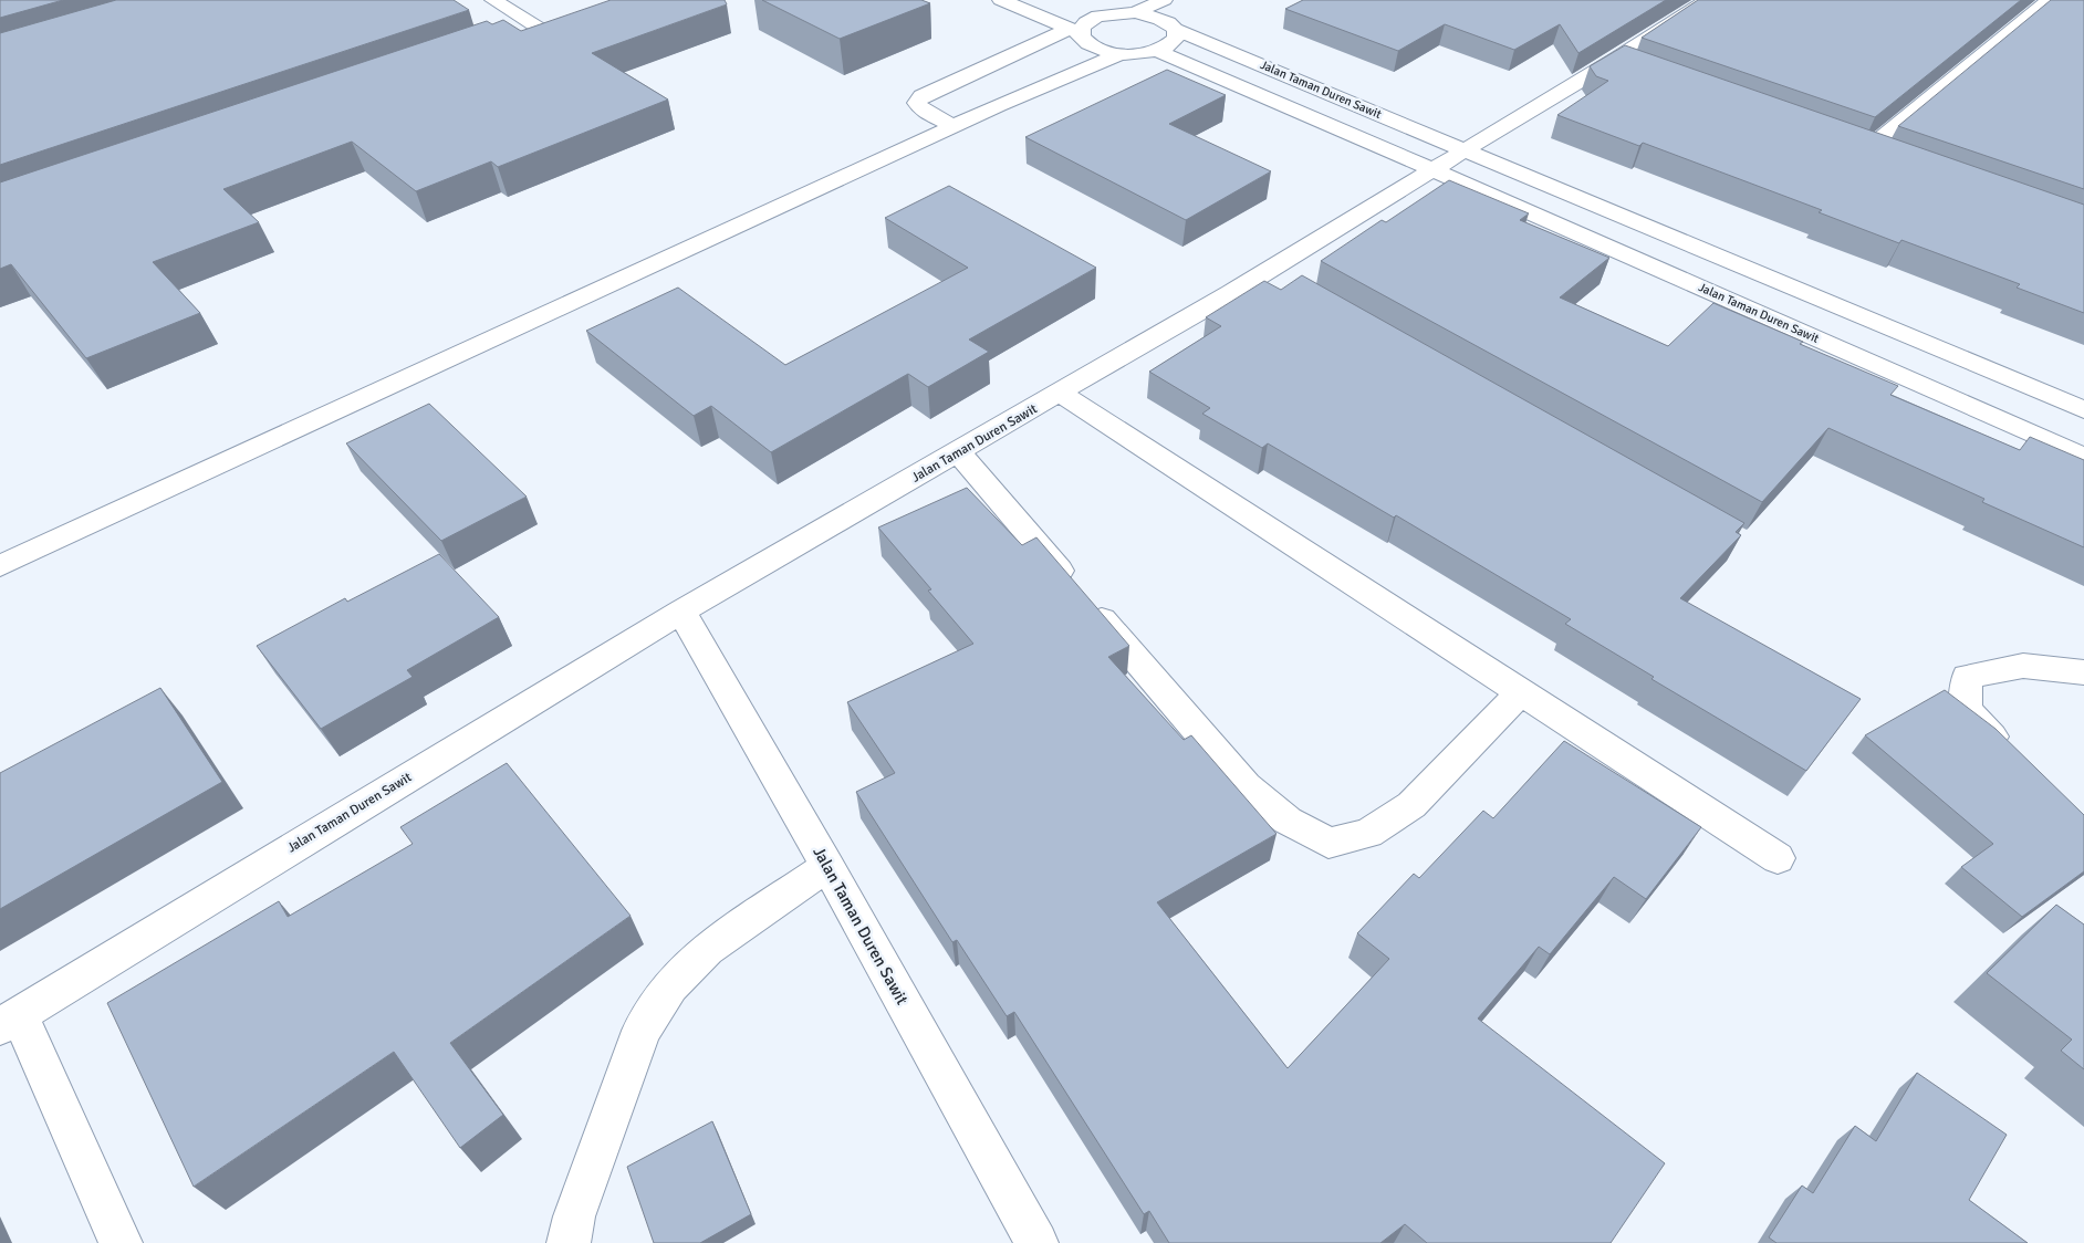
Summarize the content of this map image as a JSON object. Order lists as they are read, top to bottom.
{
  "streets": {
    "street": ["Jalan Taman Duren Sawit"]
  }
}
